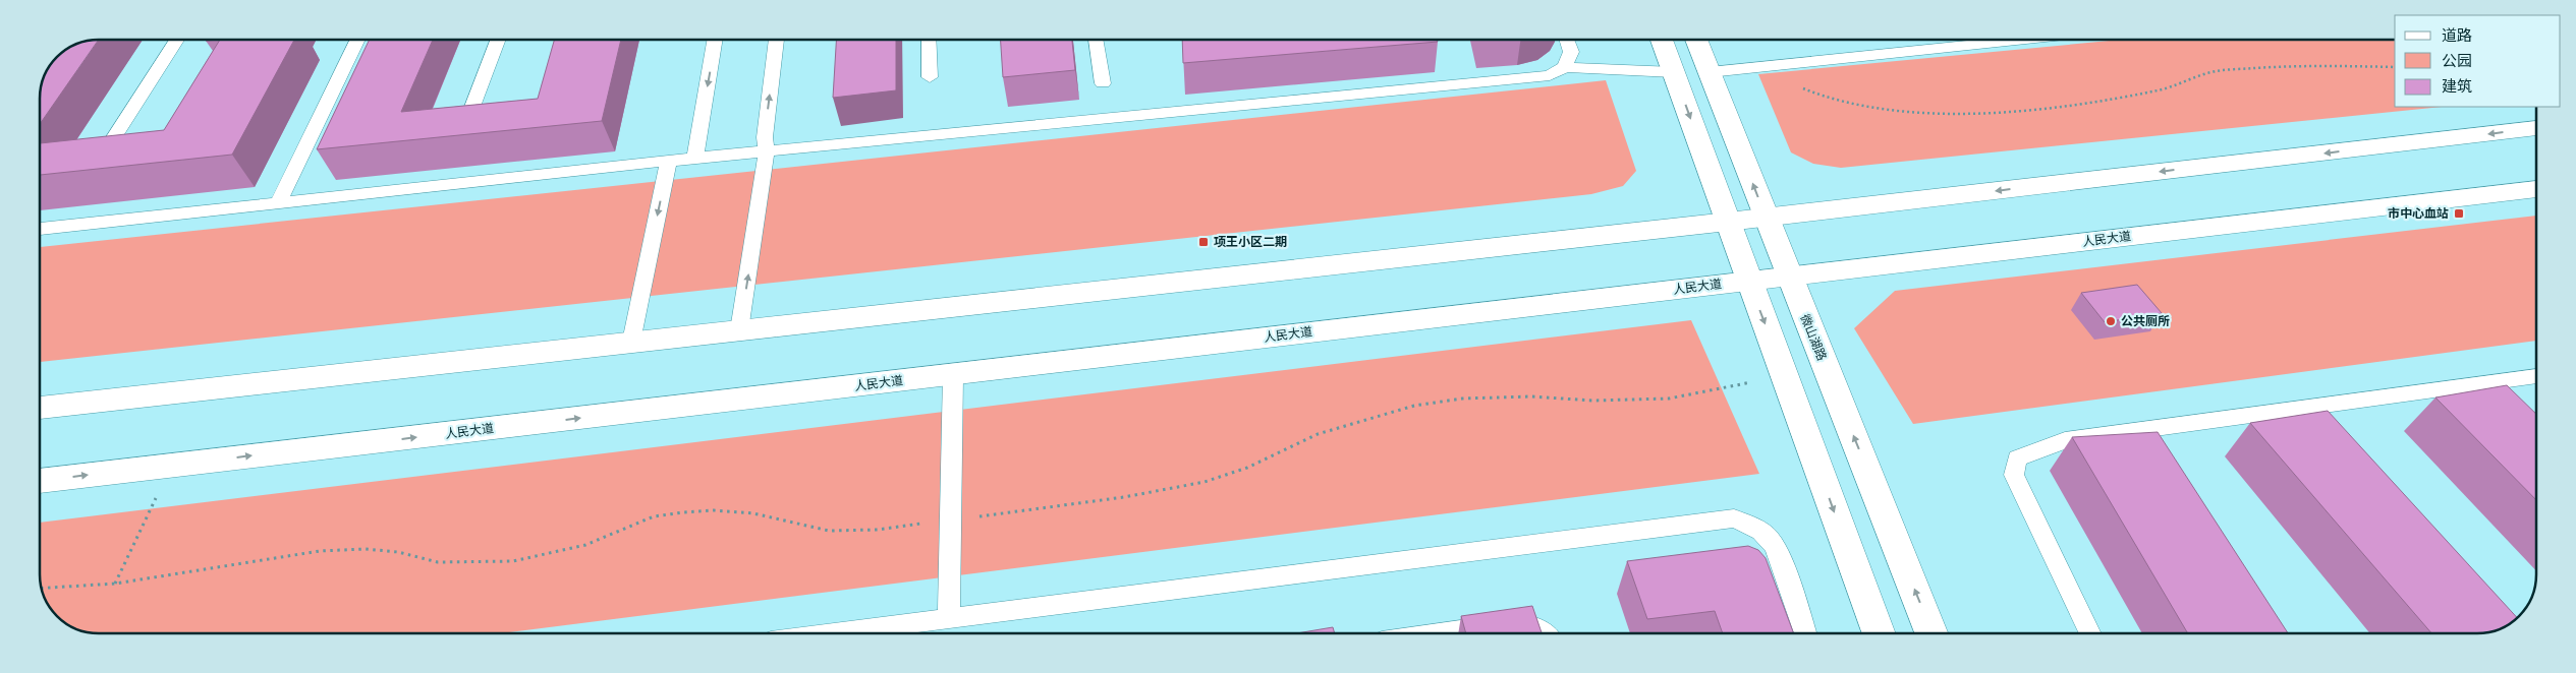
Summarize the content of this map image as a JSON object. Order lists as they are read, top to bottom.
{
  "streets": {
    "main road": ["人民大道", "微山湖路"]
  },
  "crossings": [
    ["人民大道", "微山湖路"]
  ],
  "places": {
    "transit": ["市中心血站", "项王小区二期"],
    "other": ["公共厕所"]
  },
  "legend": ["道路", "公园", "建筑"]
}
